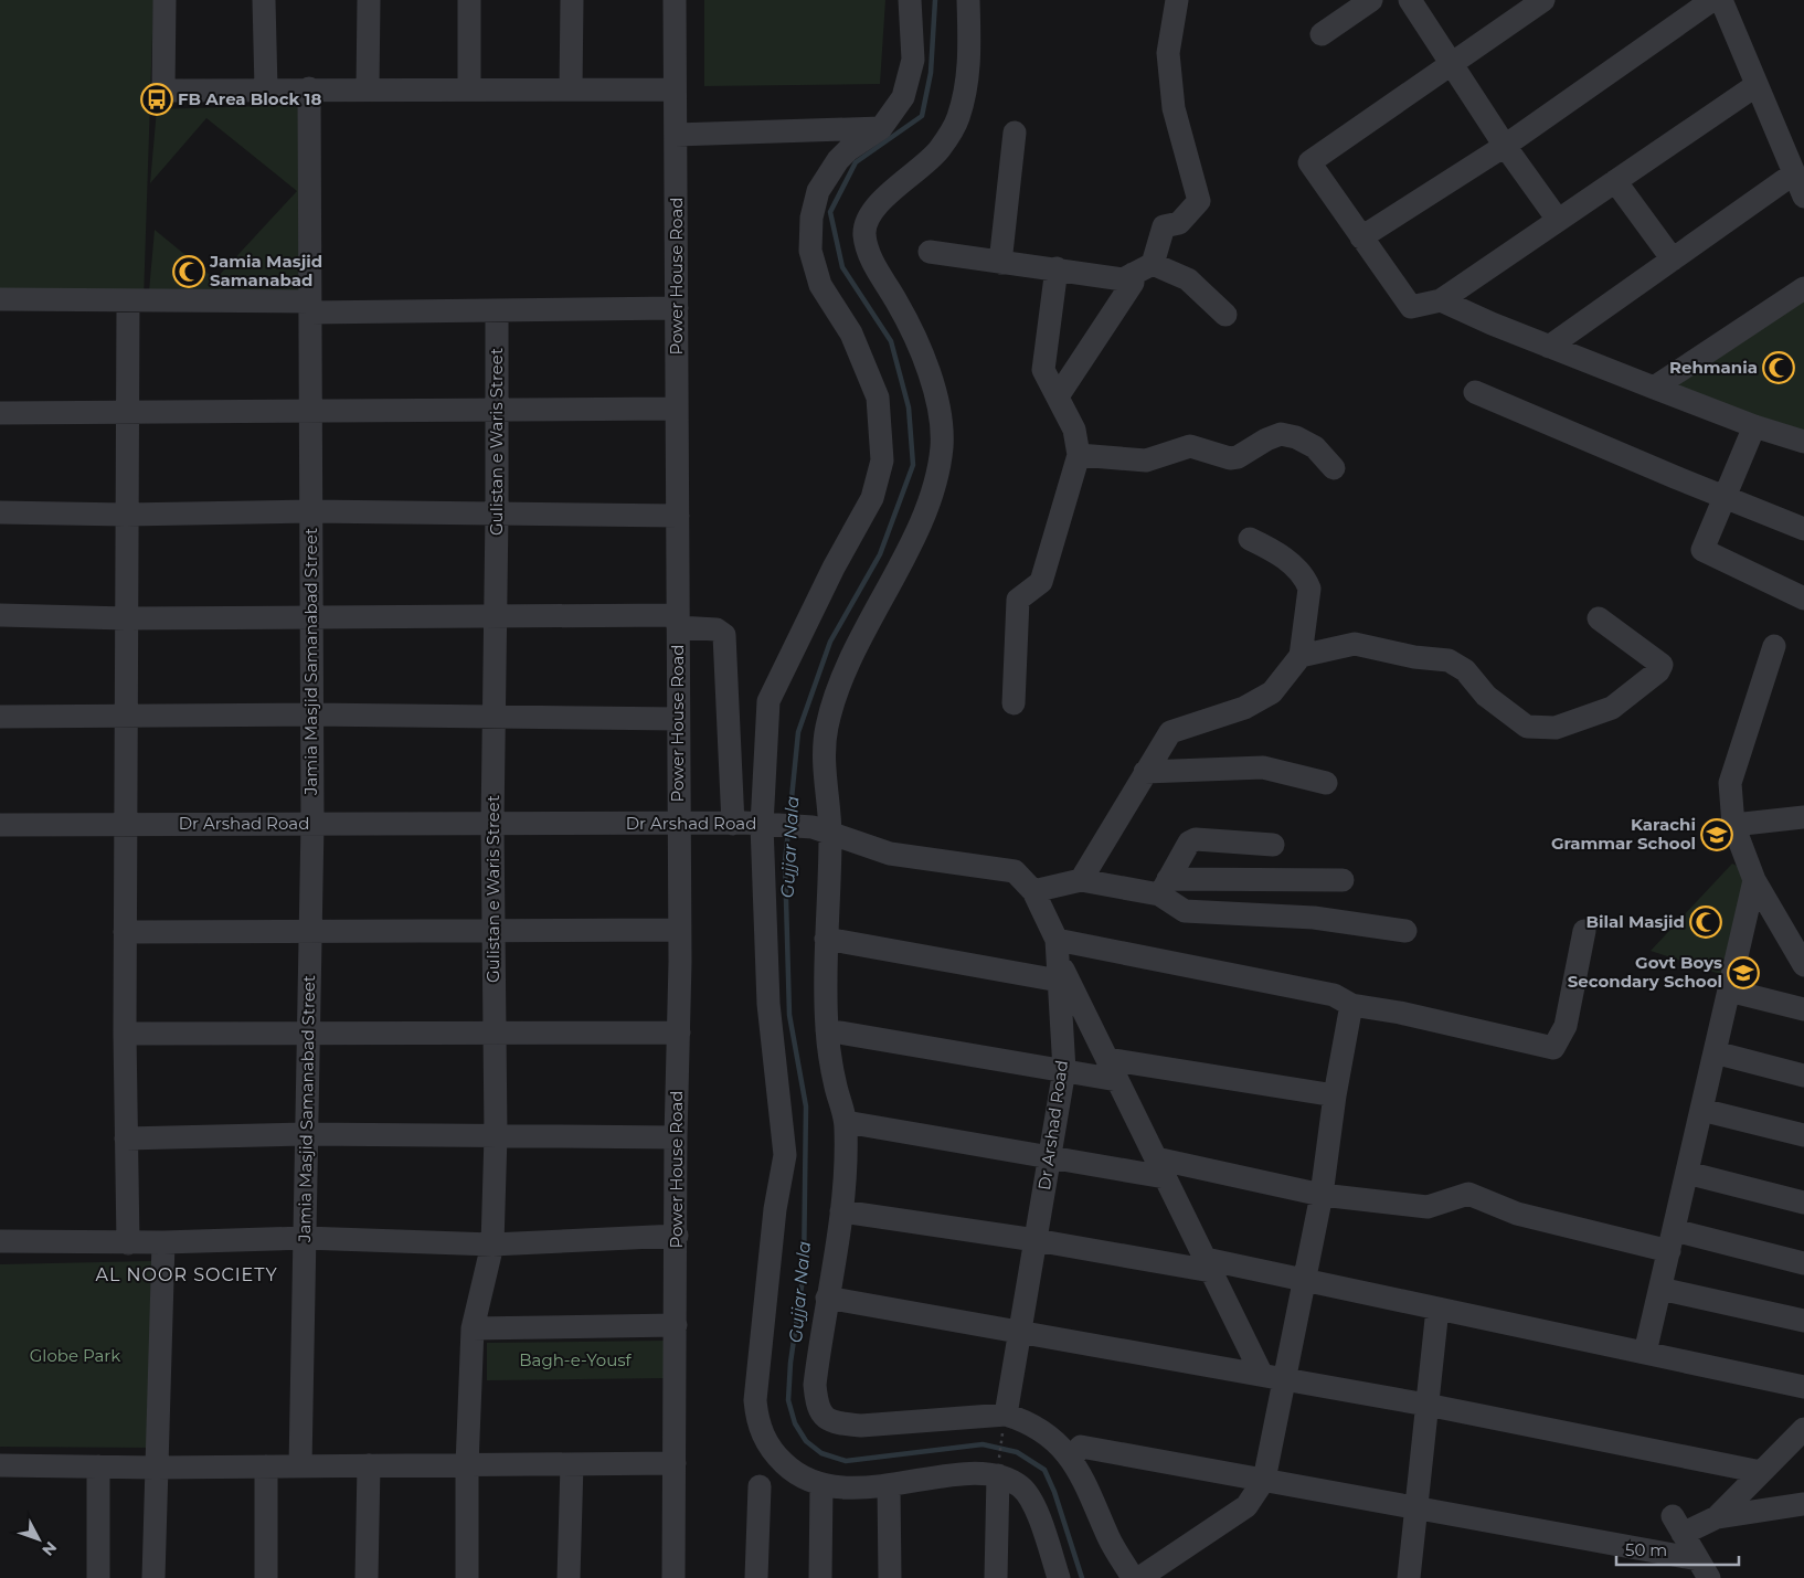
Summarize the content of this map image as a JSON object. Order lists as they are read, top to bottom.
{
  "streets": {
    "street": [
      "Power House Road",
      "Gulistan e Waris Street",
      "Jamia Masjid Samanabad Street",
      "Dr Arshad Road"
    ]
  },
  "crossings": [
    ["Power House Road", "Dr Arshad Road"],
    ["Gulistan e Waris Street", "Dr Arshad Road"],
    ["Jamia Masjid Samanabad Street", "Dr Arshad Road"]
  ],
  "districts": ["AL NOOR SOCIETY"],
  "water": ["Gujjar Nala"],
  "parks": ["Globe Park", "Bagh-e-Yousf"],
  "places": {
    "bus stop": ["FB Area Block 18"],
    "mosque": ["Jamia Masjid Samanabad", "Rehmania", "Bilal Masjid"],
    "school or university": ["Karachi Grammar School", "Govt Boys Secondary School"]
  },
  "scale_bar": "50 m",
  "north": "bottom right"
}
